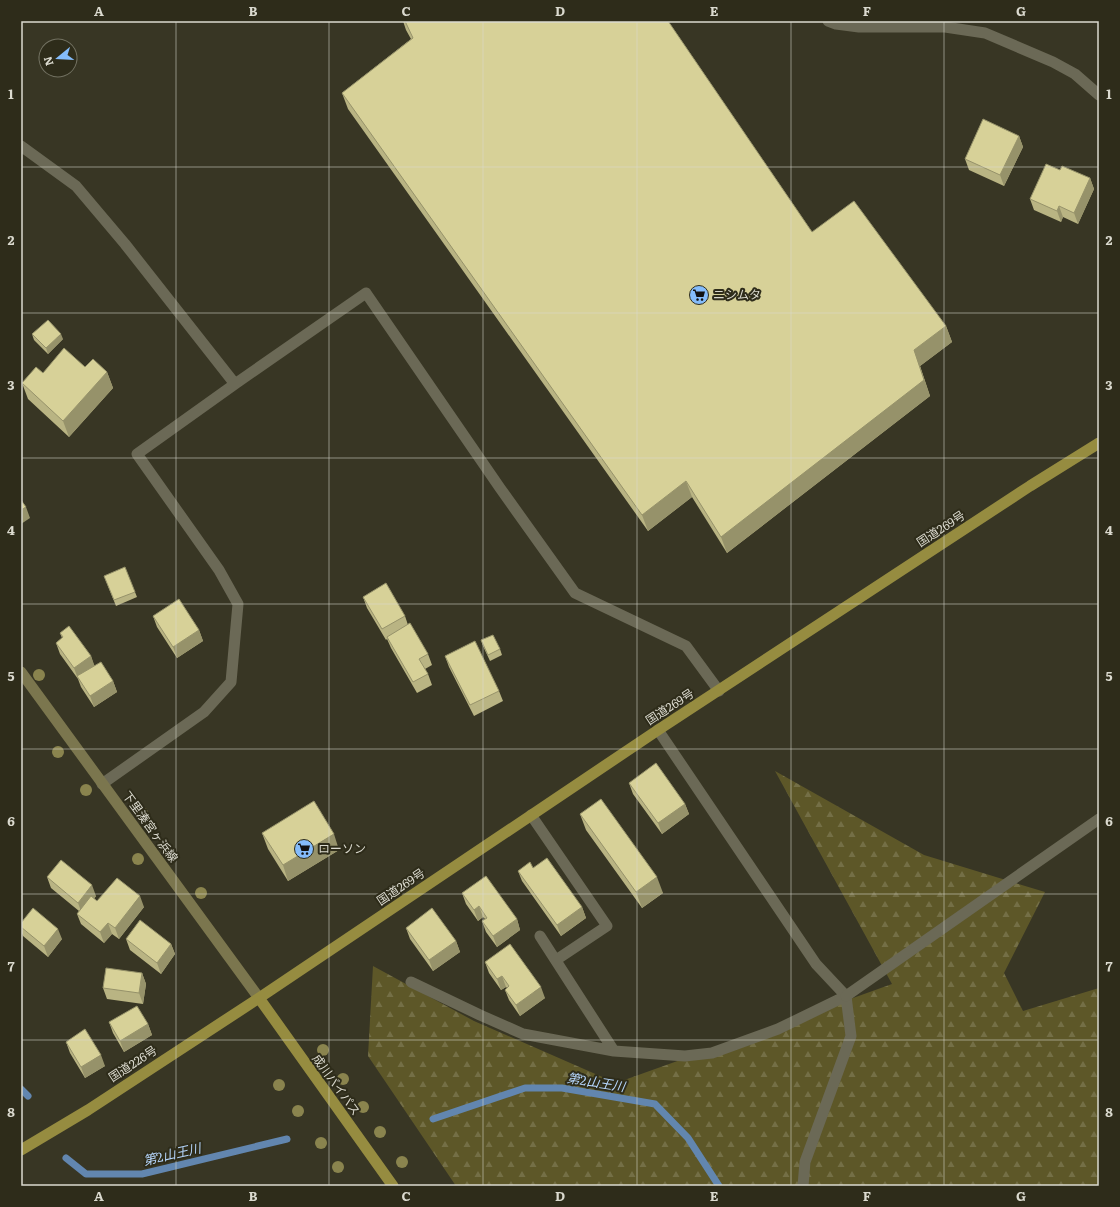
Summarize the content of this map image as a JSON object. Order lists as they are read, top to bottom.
{
  "streets": {
    "highway": ["国道269号", "国道226号", "成川バイパス"],
    "main road": ["下里湊宮ヶ浜線"]
  },
  "crossings": [
    ["国道269号", "下里湊宮ヶ浜線"],
    ["国道269号", "国道226号"],
    ["国道269号", "成川バイパス"],
    ["下里湊宮ヶ浜線", "国道226号"],
    ["下里湊宮ヶ浜線", "成川バイパス"],
    ["国道226号", "成川バイパス"]
  ],
  "water": ["第2山王川"],
  "places": {
    "supermarket": ["ニシムタ", "ローソン"]
  },
  "north": "left",
  "grid": {
    "columns": [
      "A",
      "B",
      "C",
      "D",
      "E",
      "F",
      "G"
    ],
    "rows": [
      "1",
      "2",
      "3",
      "4",
      "5",
      "6",
      "7",
      "8"
    ]
  }
}
